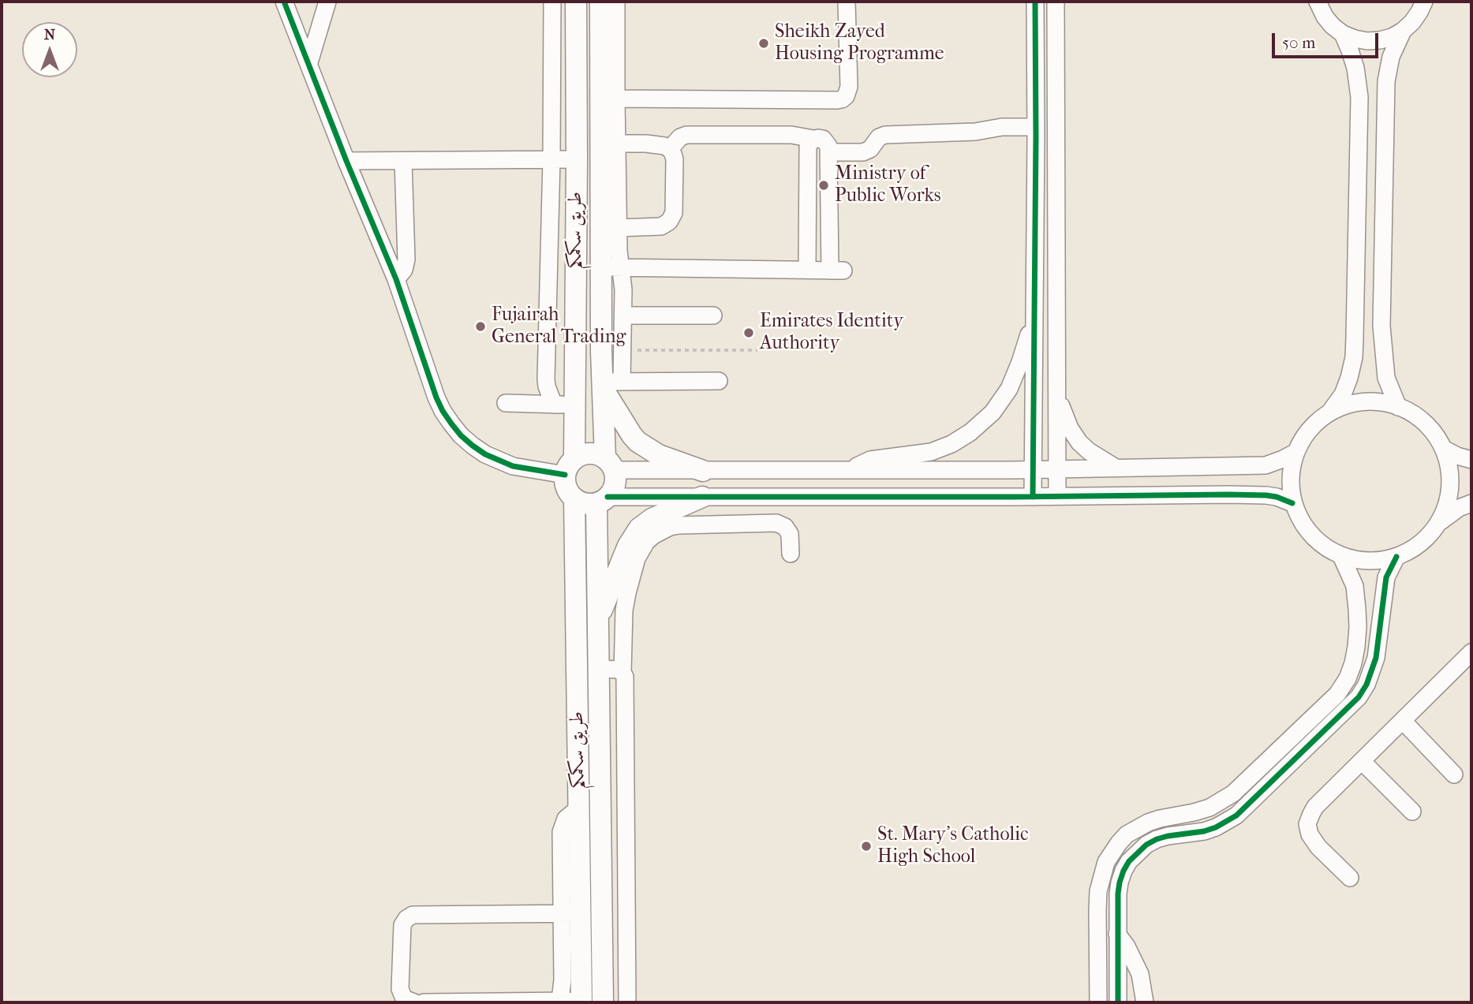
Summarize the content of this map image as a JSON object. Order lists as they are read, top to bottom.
{
  "streets": {
    "main road": ["طريق سكمكم"]
  },
  "places": [
    "Sheikh Zayed Housing Programme",
    "Ministry of Public Works",
    "Fujairah General Trading",
    "Emirates Identity Authority",
    "St. Mary's Catholic High School"
  ],
  "scale_bar": "50 m",
  "north": "top"
}
